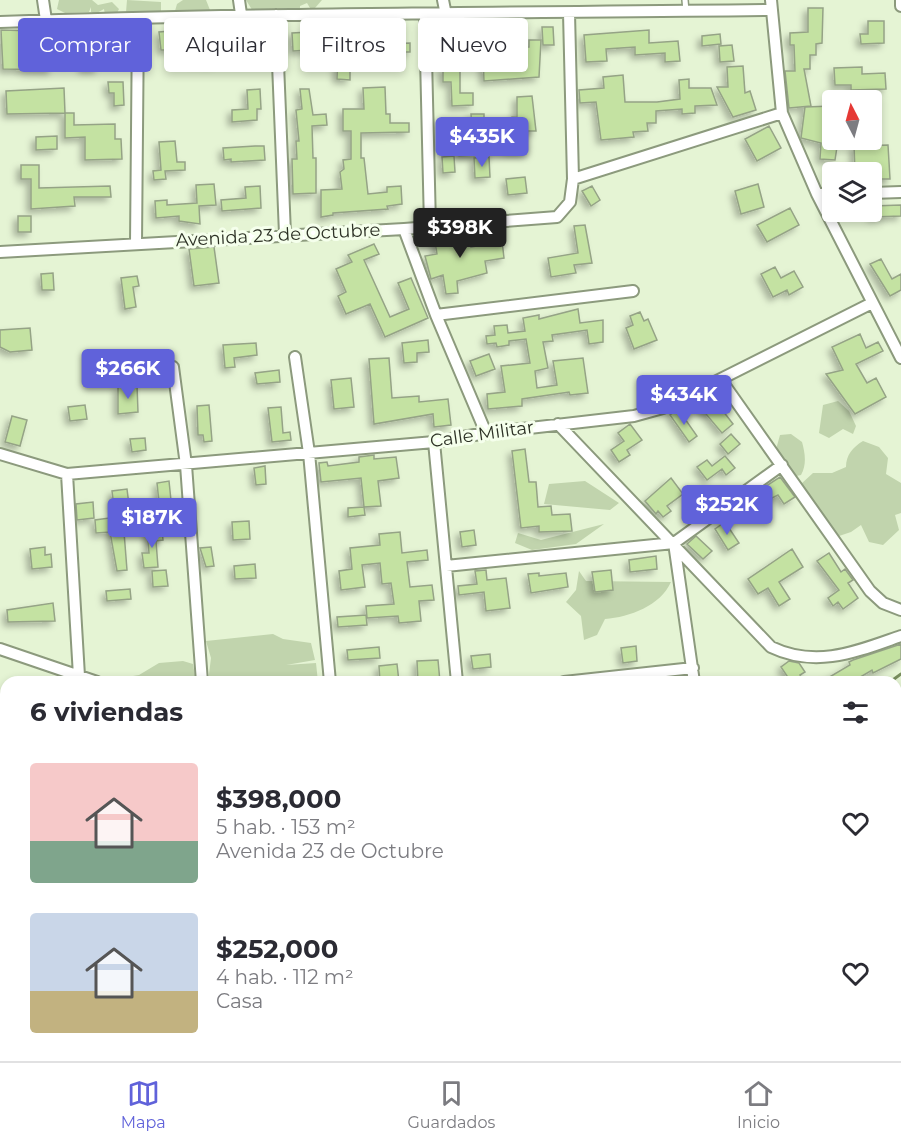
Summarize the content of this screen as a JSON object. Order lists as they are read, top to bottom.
{
  "streets": {
    "street": ["Avenida 23 de Octubre", "Calle Militar"]
  },
  "north": "top",
  "page": {
    "chip": [
      "Comprar",
      "Alquilar",
      "Filtros",
      "Nuevo"
    ],
    "price": [
      "$435K",
      "$398K",
      "$266K",
      "$434K",
      "$252K",
      "$187K"
    ],
    "heading": "6 viviendas",
    "list": [
      {
        "name": "$398,000",
        "note": "5 hab. · 153 m² · Avenida 23 de Octubre"
      },
      {
        "name": "$252,000",
        "note": "4 hab. · 112 m² · Casa"
      }
    ],
    "tabs": ["Mapa", "Guardados", "Inicio"]
  }
}
